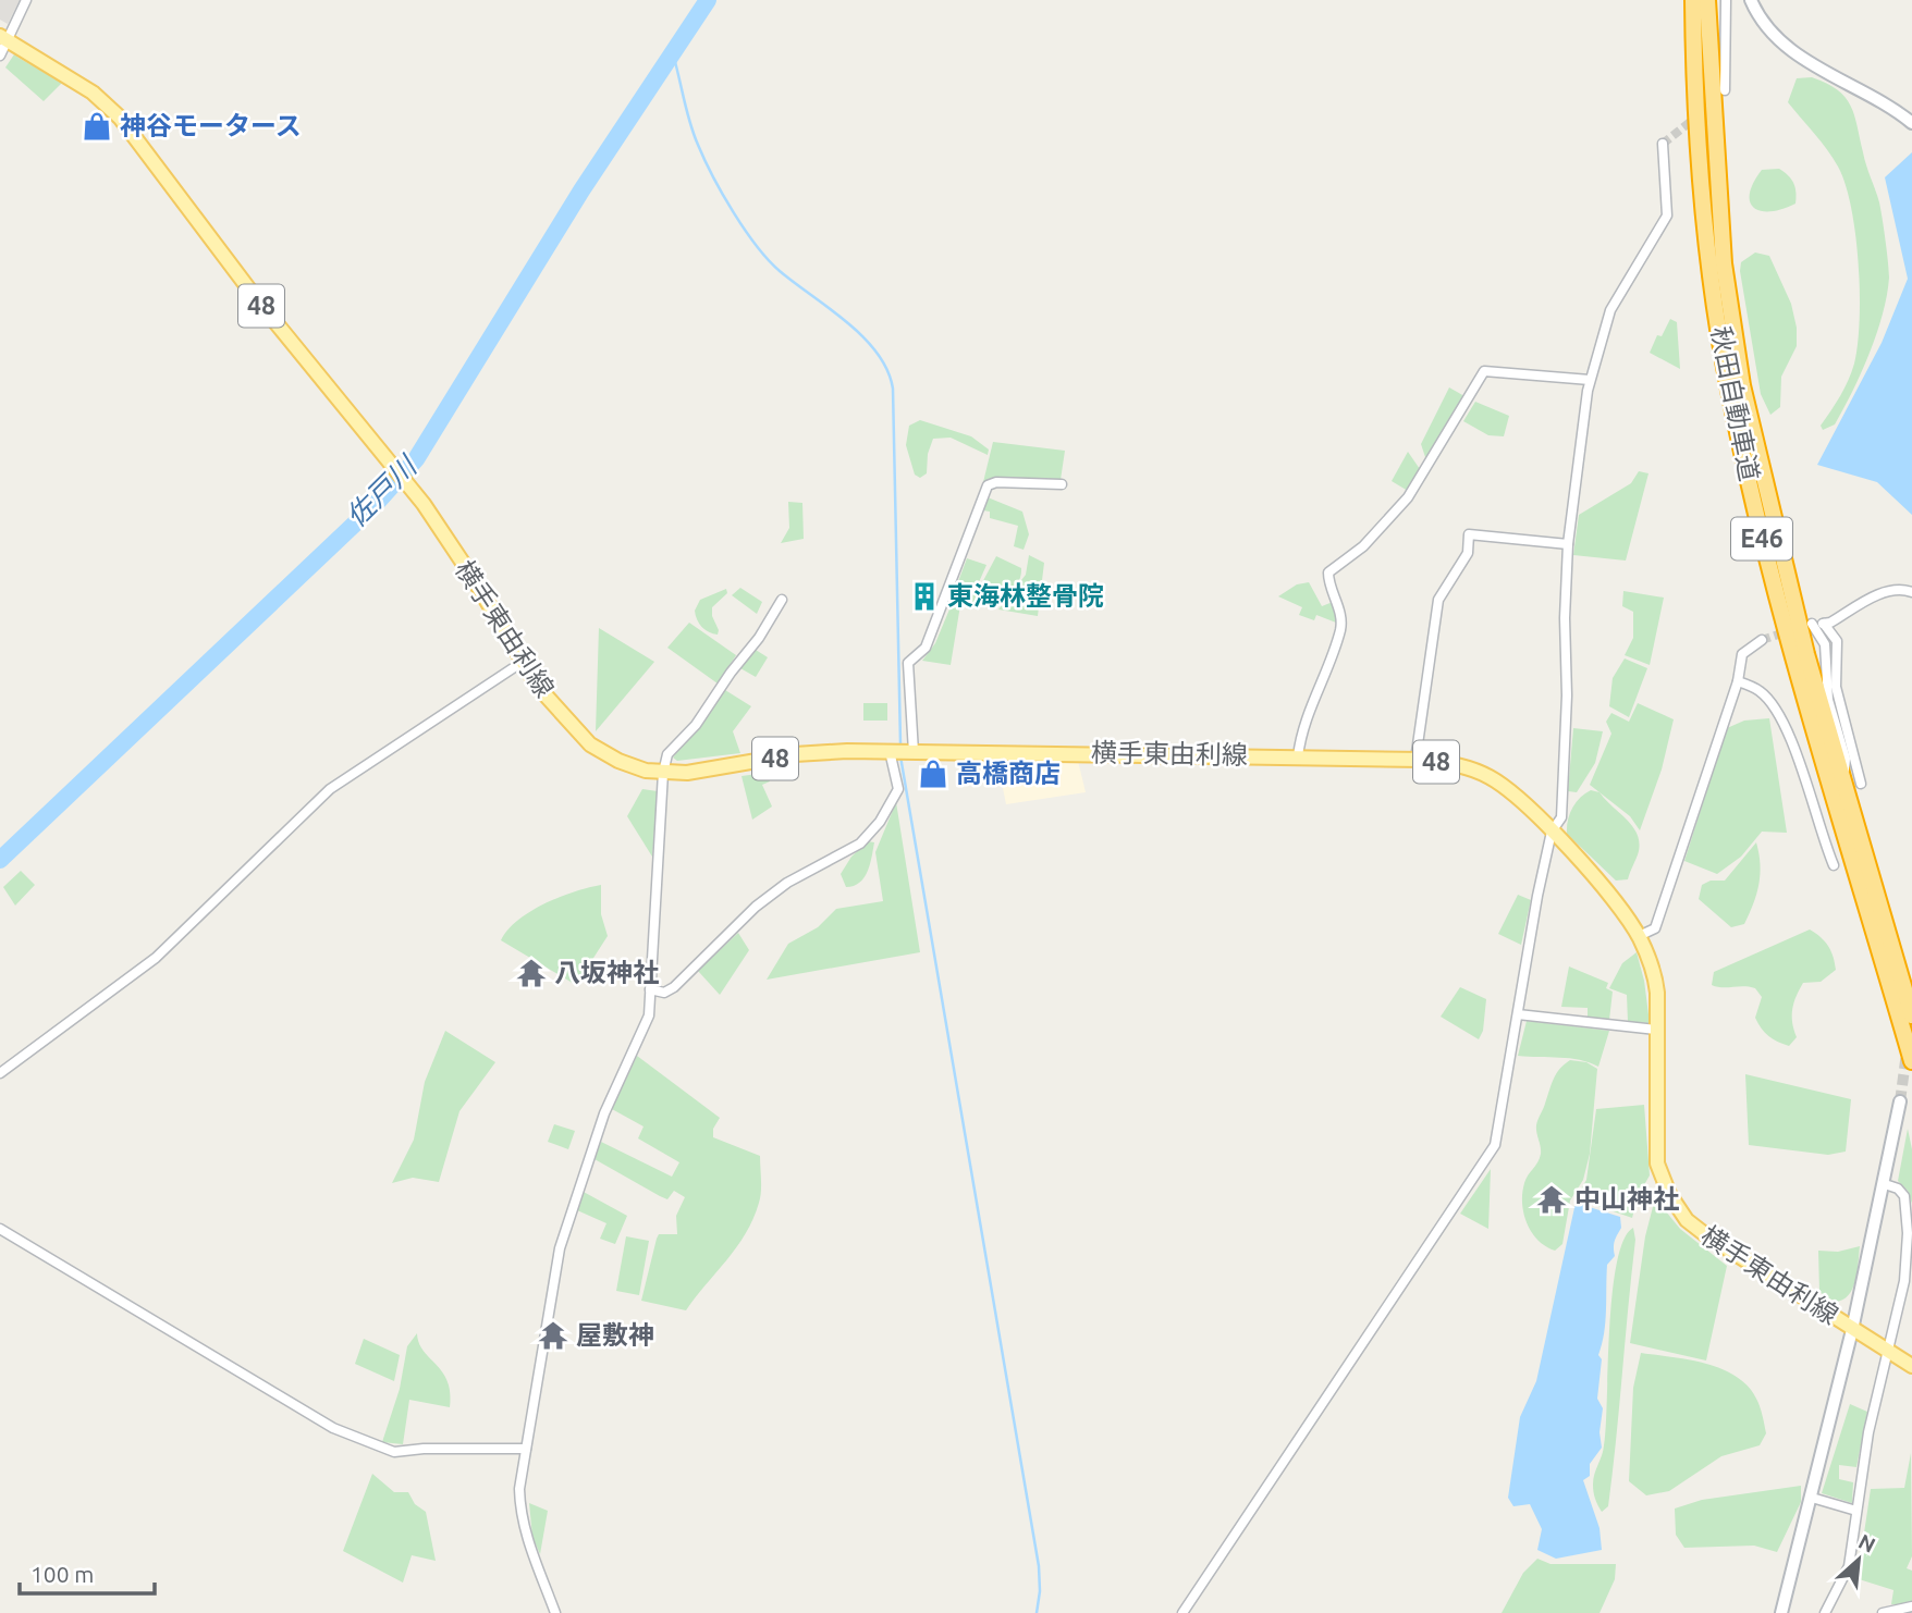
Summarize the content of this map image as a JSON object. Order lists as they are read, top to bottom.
{
  "streets": {
    "highway": ["秋田自動車道", "E46"],
    "main road": ["48", "横手東由利線"]
  },
  "water": ["佐戸川"],
  "places": {
    "shop": ["神谷モータース", "高橋商店"],
    "building": ["東海林整骨院"],
    "temple": ["八坂神社", "中山神社", "屋敷神"]
  },
  "scale_bar": "100 m",
  "north": "top right"
}
